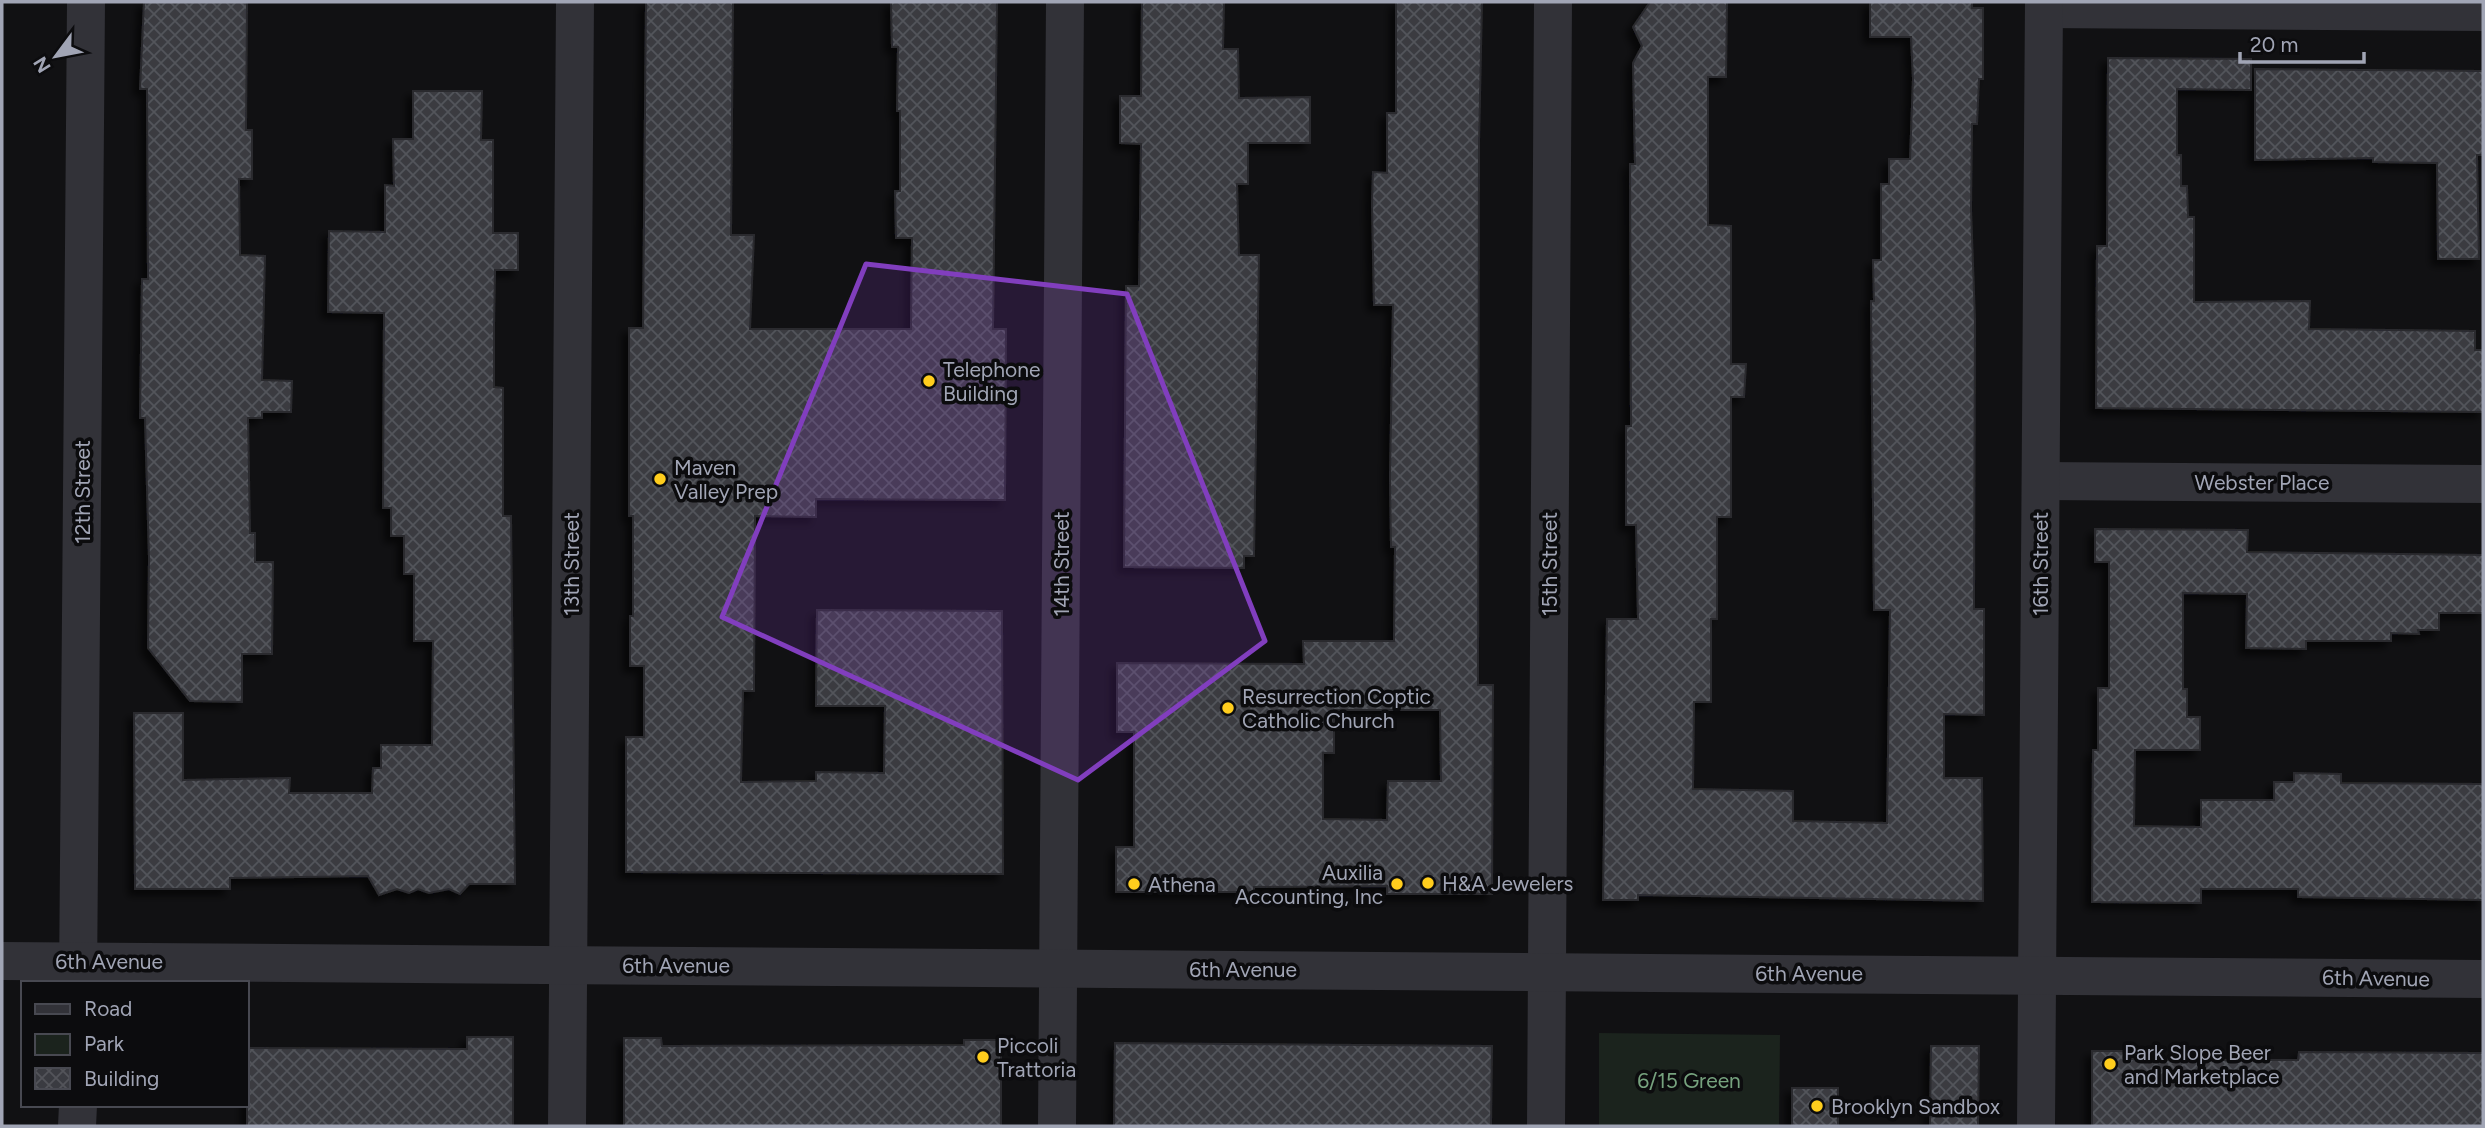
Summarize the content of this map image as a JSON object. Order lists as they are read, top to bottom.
{
  "streets": {
    "street": [
      "Webster Place",
      "12th Street",
      "13th Street",
      "14th Street",
      "15th Street",
      "16th Street",
      "6th Avenue"
    ]
  },
  "crossings": [
    ["Webster Place", "16th Street"],
    ["12th Street", "6th Avenue"],
    ["13th Street", "6th Avenue"],
    ["14th Street", "6th Avenue"],
    ["15th Street", "6th Avenue"],
    ["16th Street", "6th Avenue"]
  ],
  "parks": ["6/15 Green"],
  "places": [
    "Telephone Building",
    "Maven Valley Prep",
    "Resurrection Coptic Catholic Church",
    "H&A Jewelers",
    "Athena",
    "Auxilia Accounting, Inc",
    "Piccoli Trattoria",
    "Park Slope Beer and Marketplace",
    "Brooklyn Sandbox"
  ],
  "legend": ["Road", "Park", "Building"],
  "scale_bar": "20 m",
  "north": "bottom left"
}
